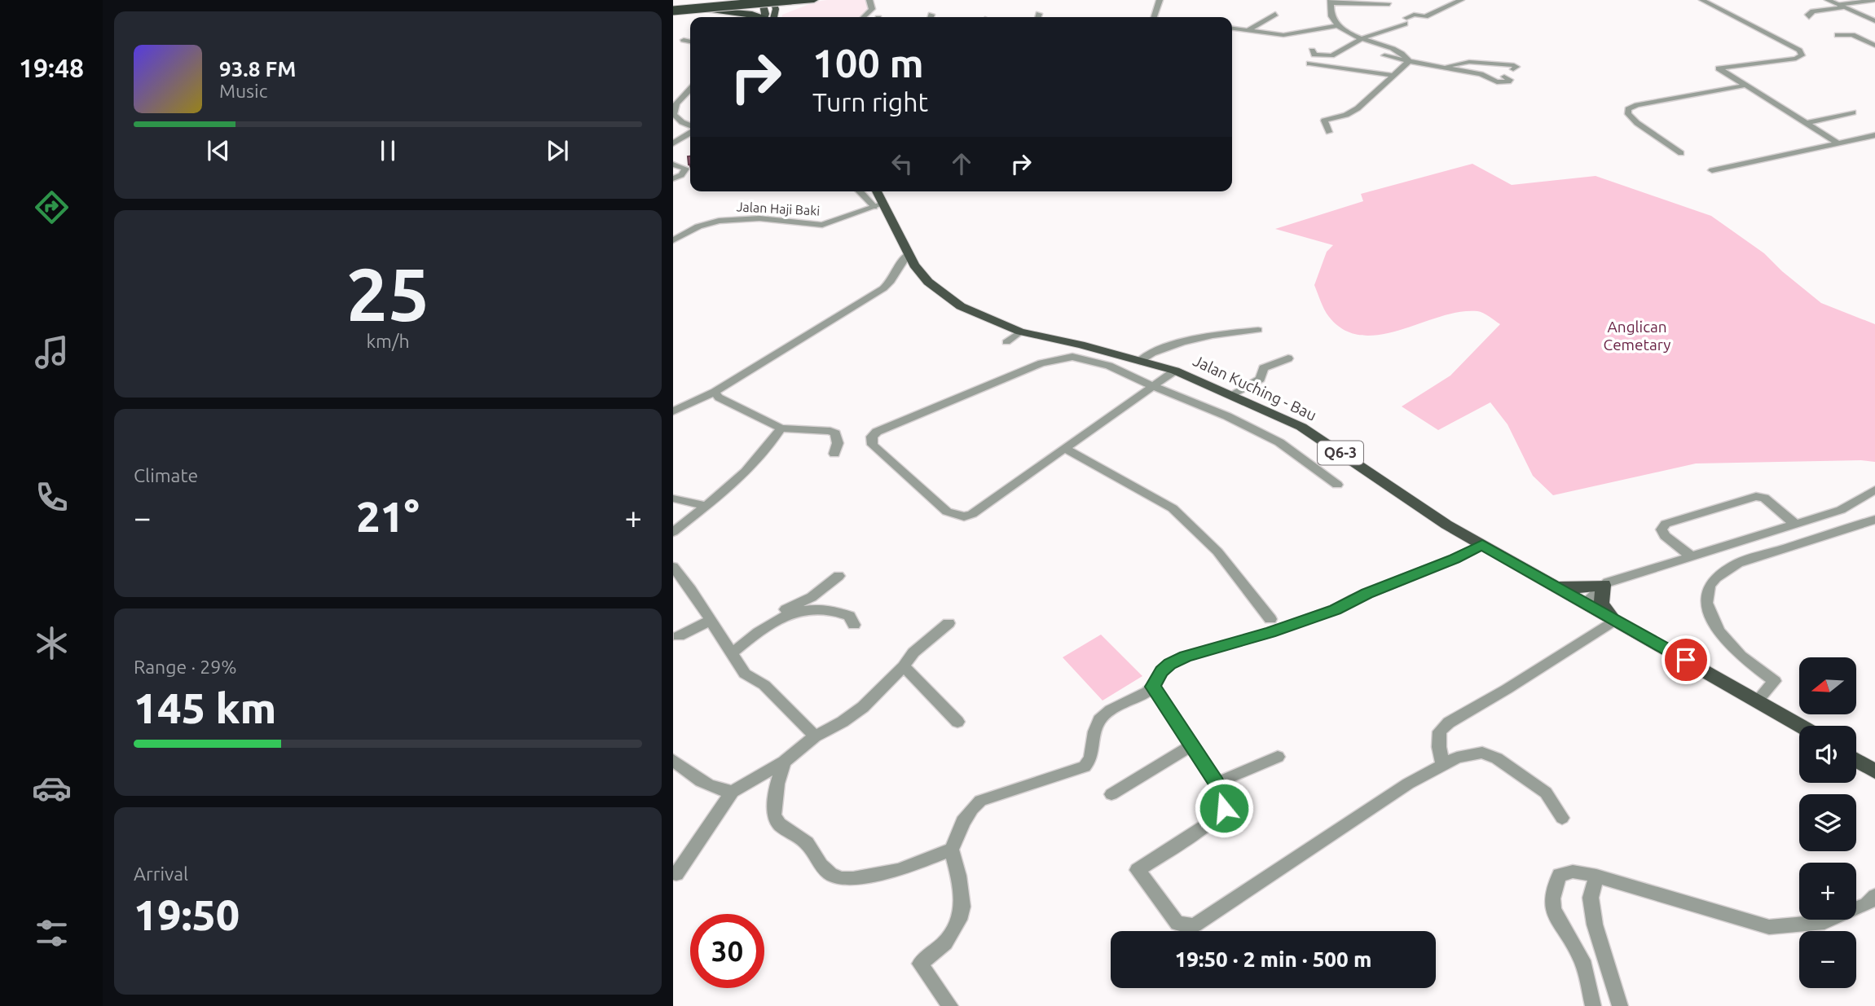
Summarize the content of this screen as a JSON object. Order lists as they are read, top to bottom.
{
  "streets": {
    "main road": ["Jalan Kuching - Bau", "Q6-3"],
    "street": ["Jalan Haji Baki"]
  },
  "crossings": [
    ["Jalan Haji Baki", "Jalan Kuching - Bau"]
  ],
  "parks": ["Anglican Cemetary"],
  "north": "left",
  "page": {
    "tabs": "19:48",
    "turn": ["100 m", "Turn right"],
    "song": ["93.8 FM", "Music"],
    "tile": [
      ["25", "km/h"],
      "Climate",
      ["Range · 29%", "145 km"],
      ["Arrival", "19:50"]
    ],
    "heat": ["−", "21°", "+"],
    "map_buttons": ["+", "−"],
    "limit": "30",
    "trip": "19:50 · 2 min · 500 m"
  }
}
